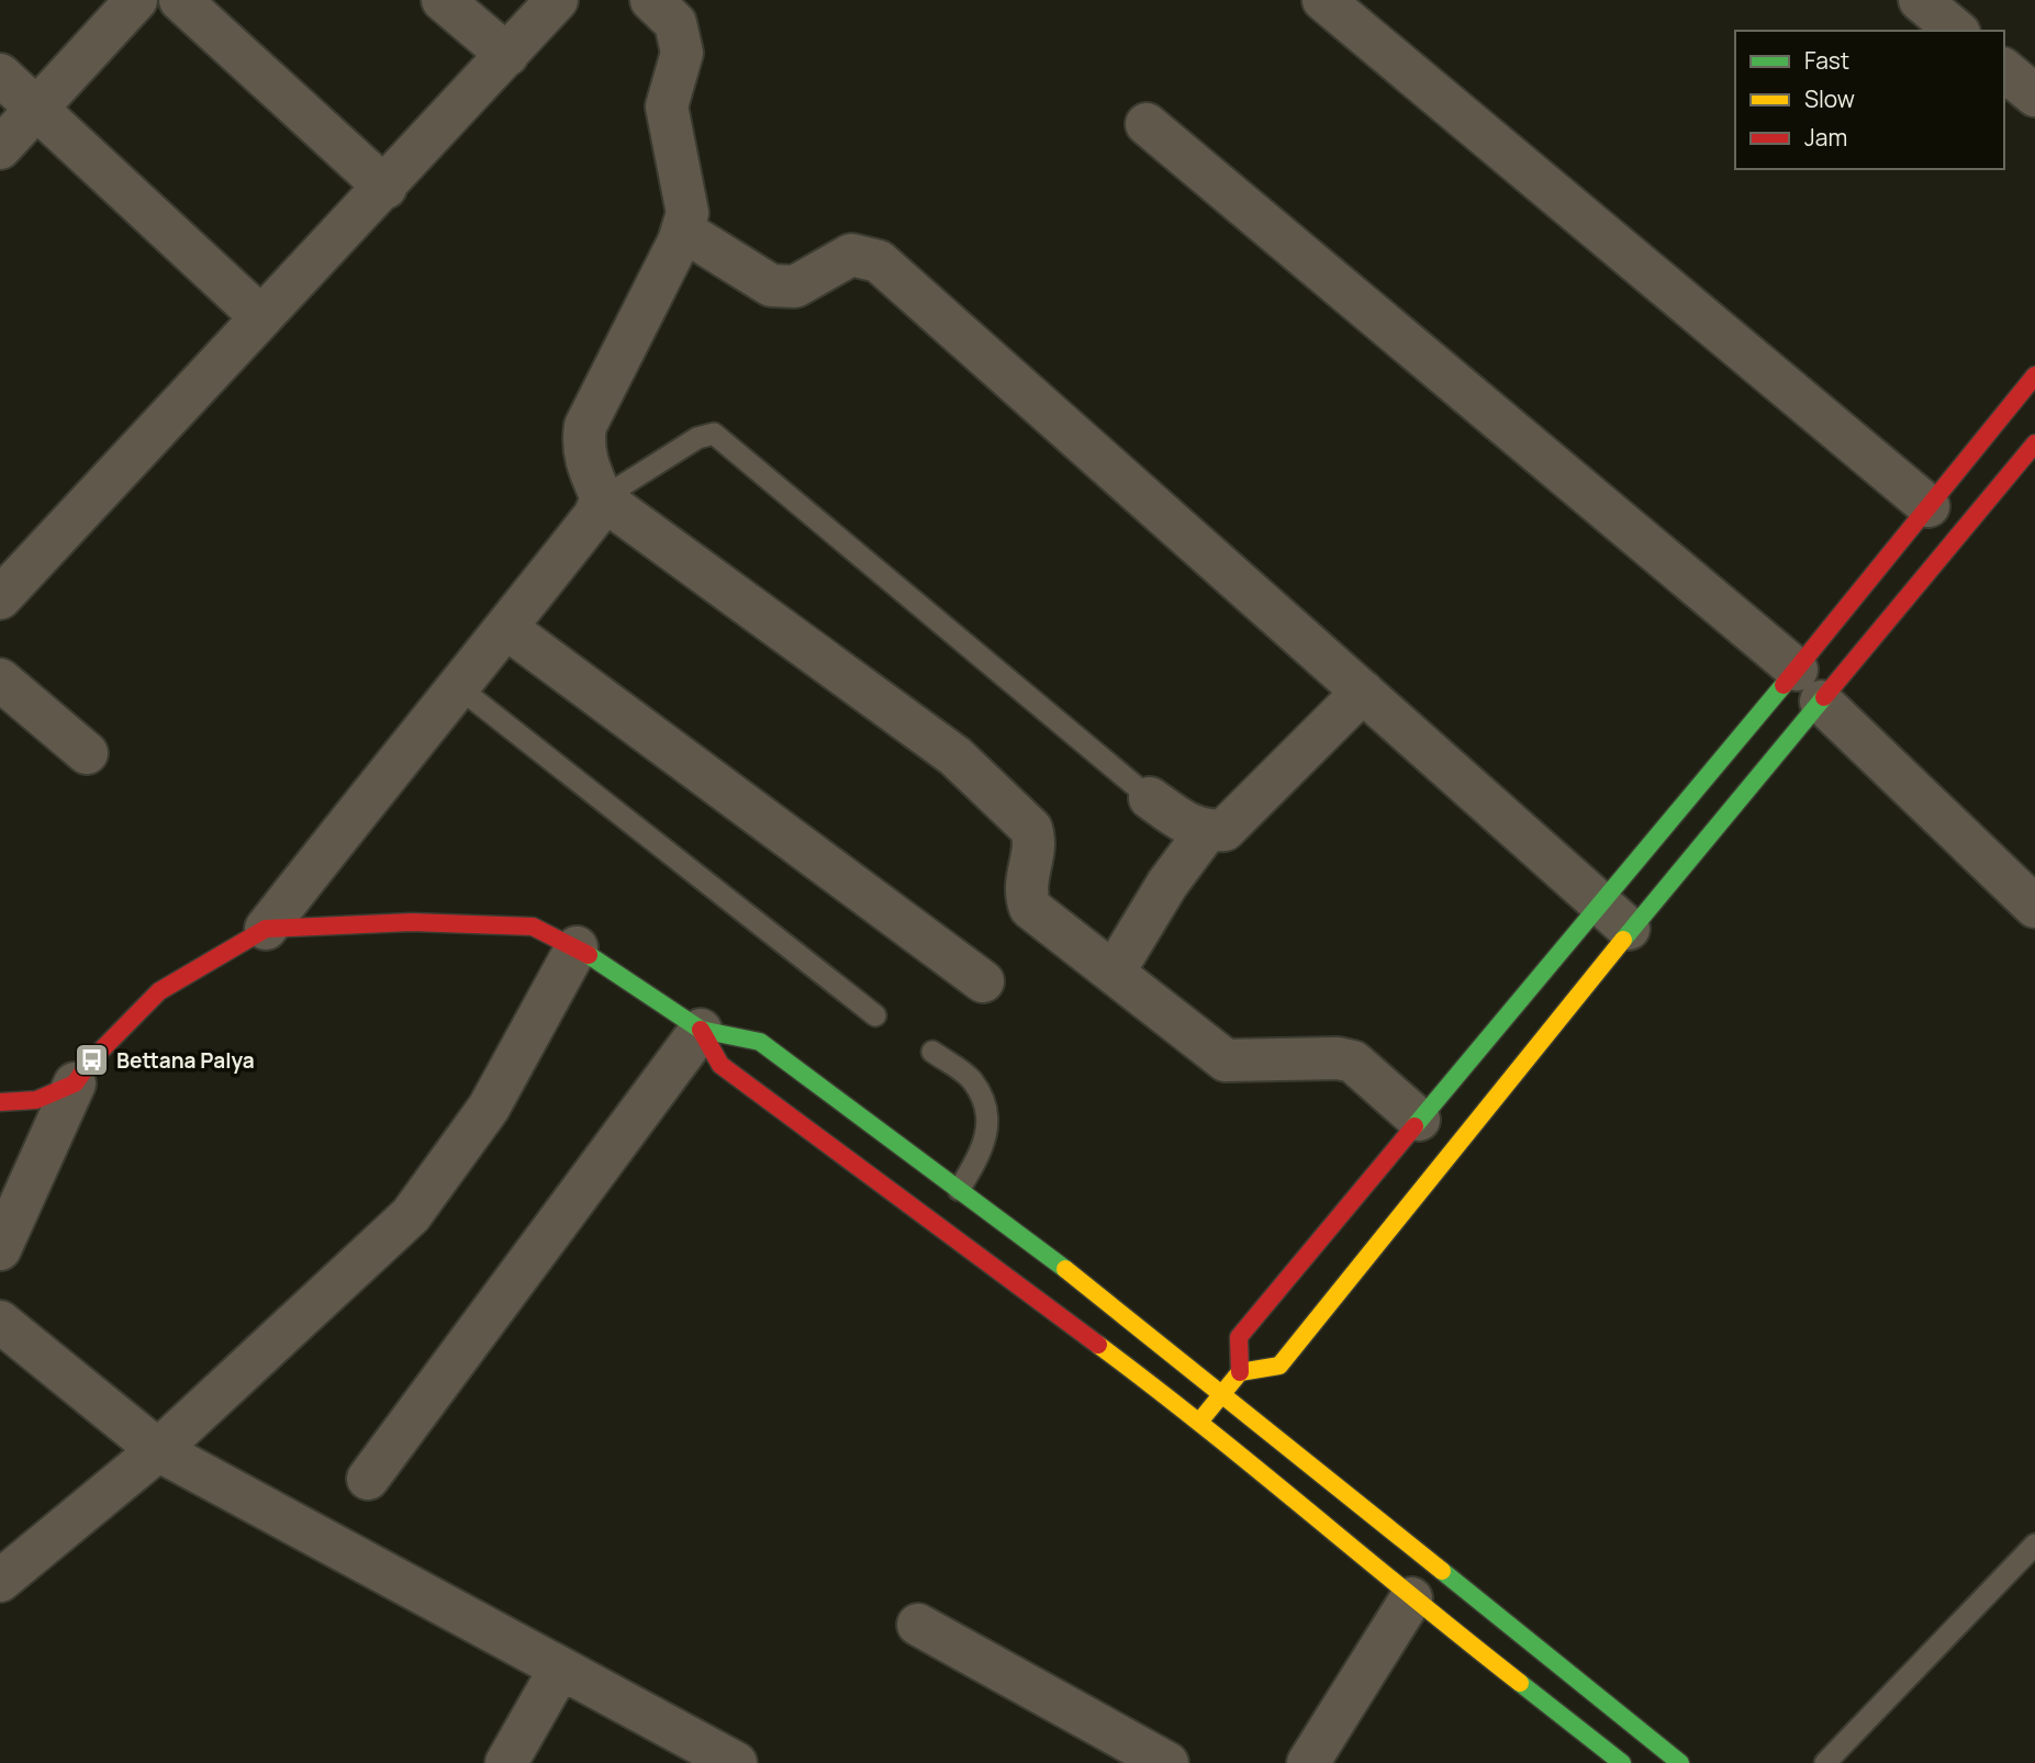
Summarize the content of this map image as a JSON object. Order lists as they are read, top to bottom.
{
  "places": {
    "bus stop": ["Bettana Palya"]
  },
  "legend": ["Fast", "Slow", "Jam"]
}
